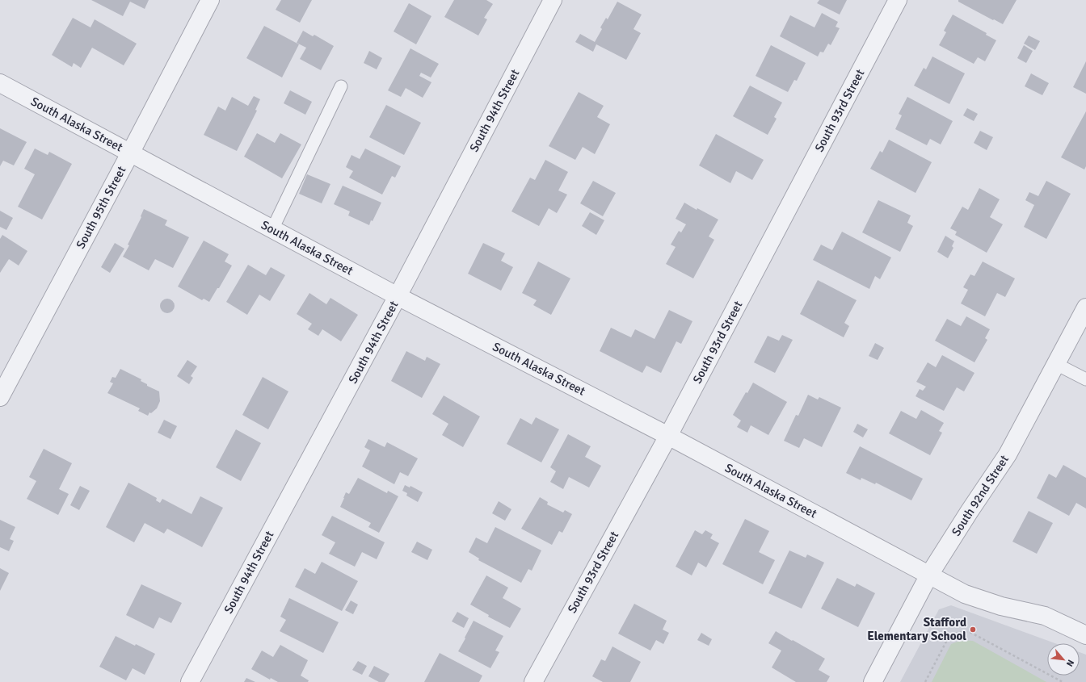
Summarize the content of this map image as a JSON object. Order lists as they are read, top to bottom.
{
  "streets": {
    "street": [
      "South 94th Street",
      "South 93rd Street",
      "South Alaska Street",
      "South 95th Street",
      "South 92nd Street"
    ]
  },
  "crossings": [
    ["South 94th Street", "South Alaska Street"],
    ["South 93rd Street", "South Alaska Street"],
    ["South Alaska Street", "South 95th Street"],
    ["South Alaska Street", "South 92nd Street"]
  ],
  "places": ["Stafford Elementary School"],
  "north": "bottom right"
}
